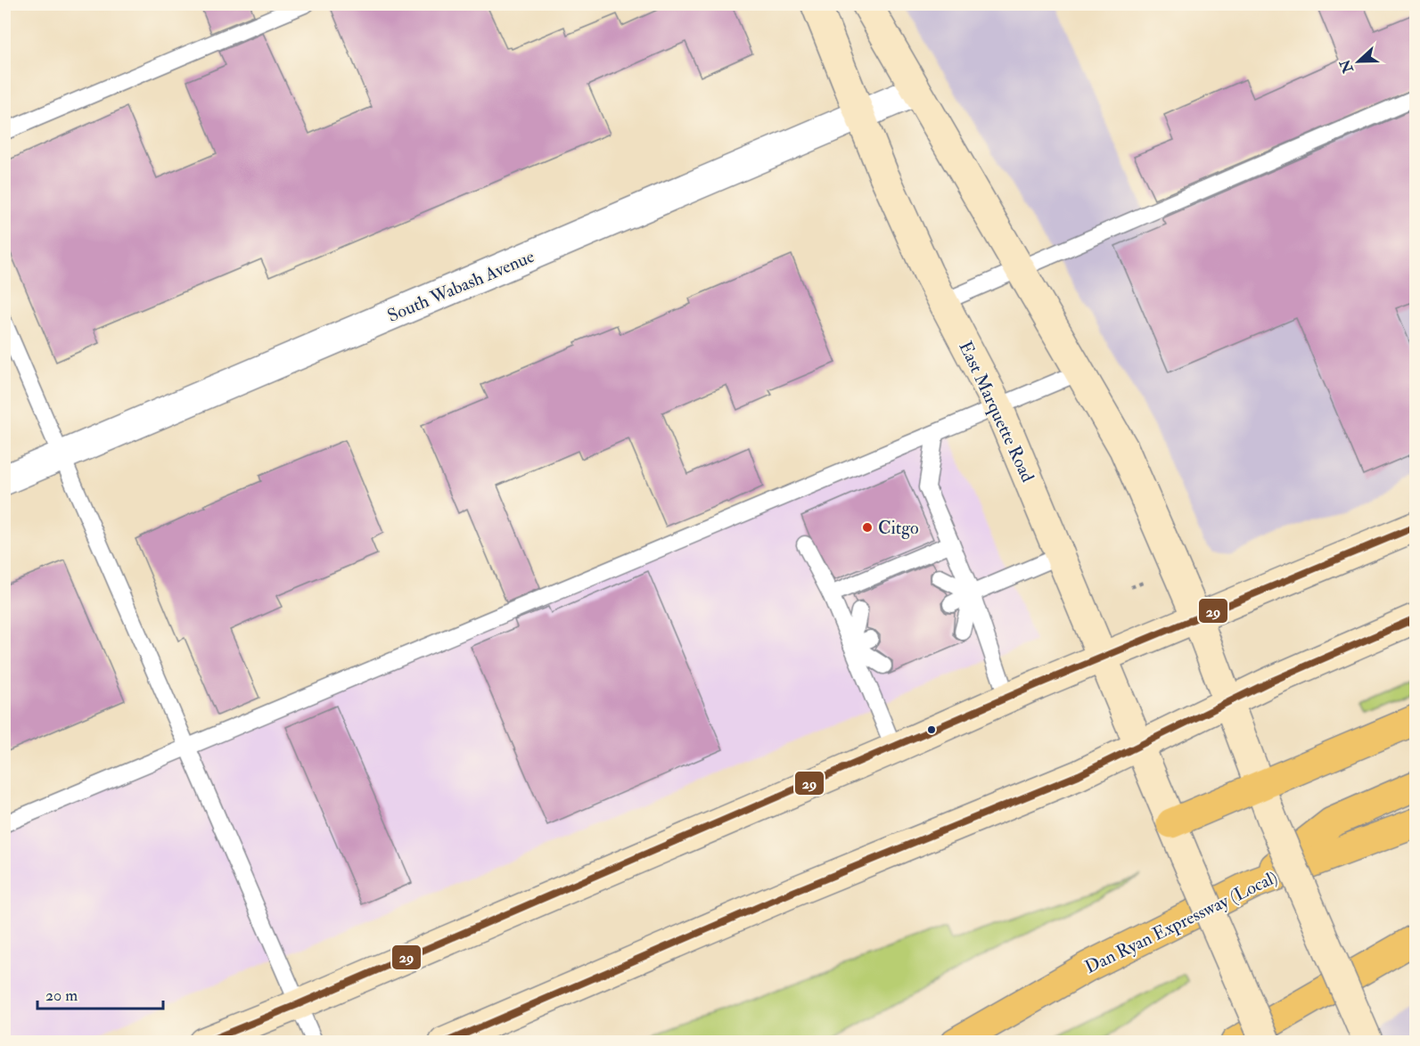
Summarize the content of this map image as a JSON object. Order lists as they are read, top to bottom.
{
  "streets": {
    "highway": ["Dan Ryan Expressway (Local)"],
    "main road": ["East Marquette Road"],
    "street": ["South Wabash Avenue"]
  },
  "crossings": [
    ["South Wabash Avenue", "East Marquette Road"]
  ],
  "places": ["Citgo"],
  "lines": ["transit line 29"],
  "scale_bar": "20 m",
  "north": "left"
}
